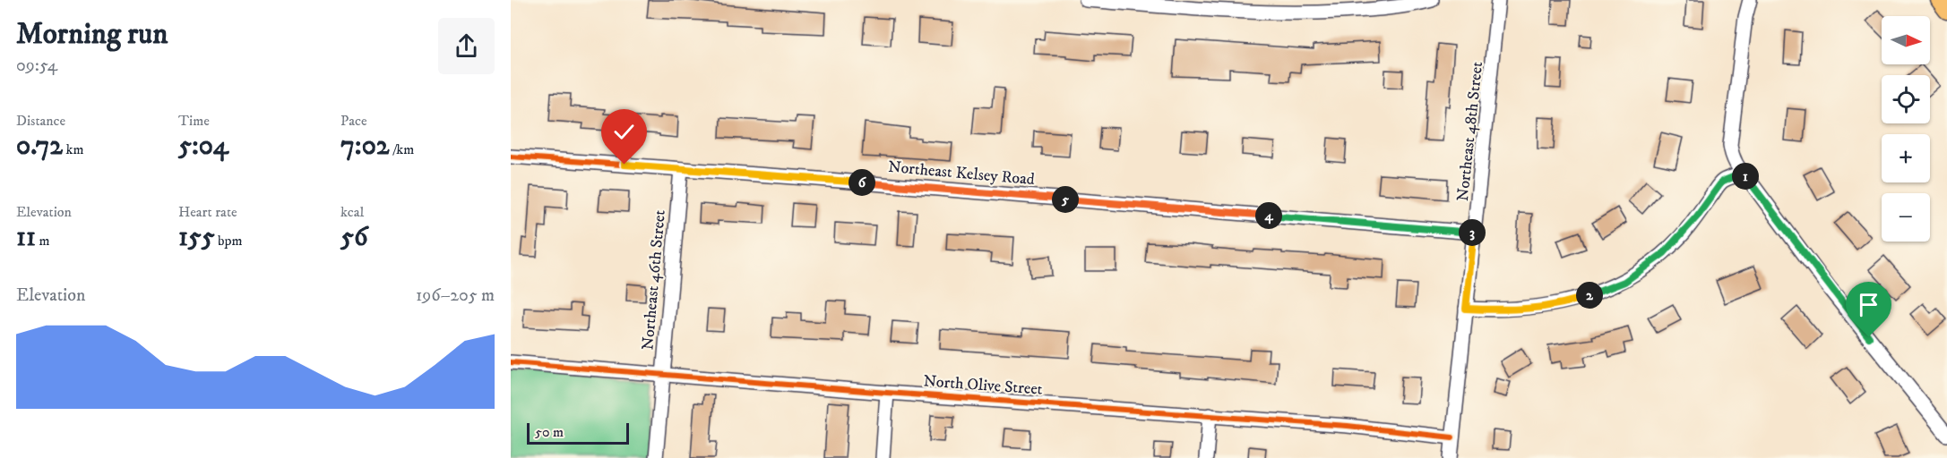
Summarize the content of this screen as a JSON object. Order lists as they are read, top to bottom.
{
  "streets": {
    "street": [
      "Northeast 48th Street",
      "Northeast Kelsey Road",
      "Northeast 46th Street",
      "North Olive Street"
    ]
  },
  "crossings": [
    ["Northeast 48th Street", "Northeast Kelsey Road"],
    ["Northeast 48th Street", "North Olive Street"],
    ["Northeast Kelsey Road", "Northeast 46th Street"],
    ["Northeast 46th Street", "North Olive Street"]
  ],
  "scale_bar": "50 m",
  "north": "right",
  "page": {
    "heading": ["Morning run", "09:54"],
    "map_buttons": ["+", "−"],
    "stats": [
      ["Distance", "0.72 km"],
      ["Time", "5:04"],
      ["Pace", "7:02 /km"],
      ["Elevation", "11 m"],
      ["Heart rate", "155 bpm"],
      ["kcal", "56"]
    ],
    "pins": [
      "1",
      "6",
      "5",
      "4",
      "3",
      "2"
    ],
    "chart": ["Elevation", "196–205 m"],
    "scale": "50 m"
  }
}
